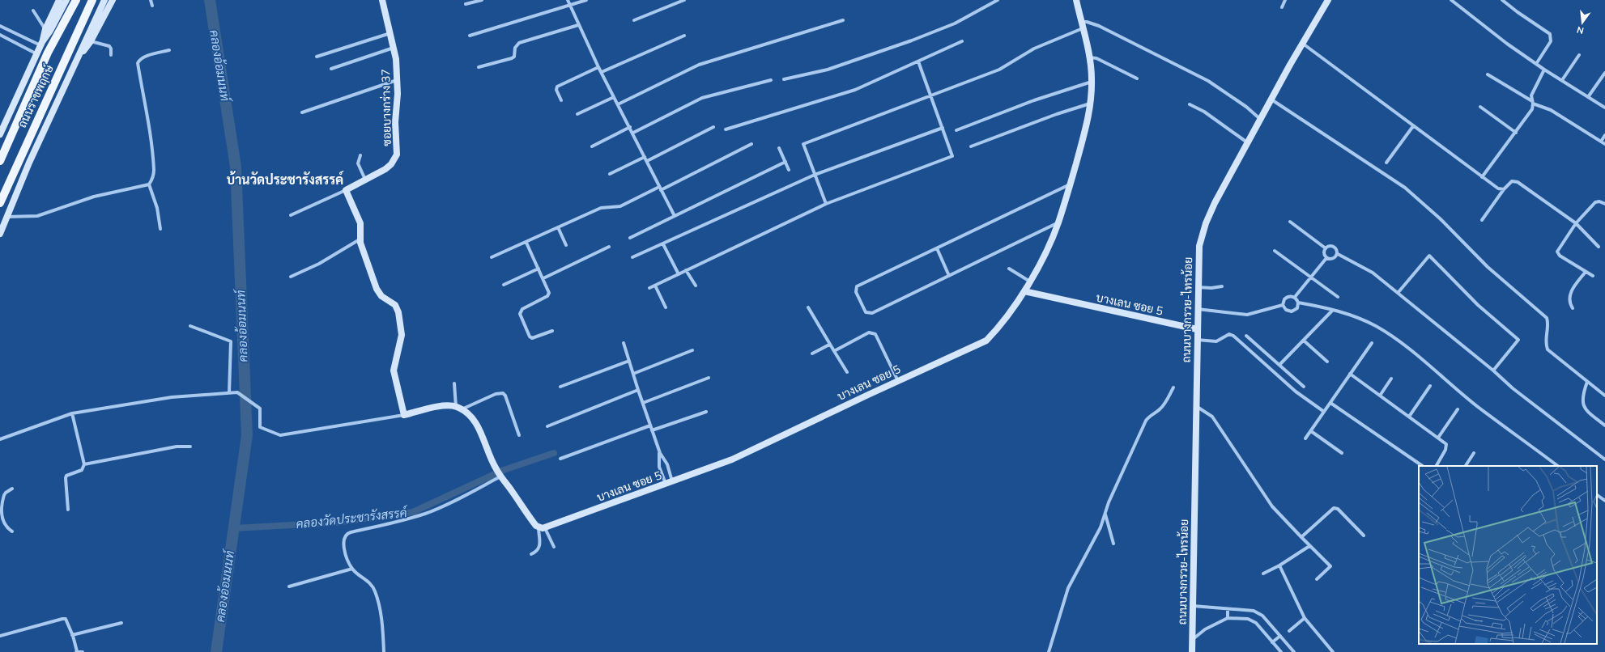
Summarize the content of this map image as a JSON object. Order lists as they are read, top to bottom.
{
  "streets": {
    "main road": ["ถนนราชพฤกษ์"],
    "street": ["ซอยบางกร่าง 37", "บางเลน ซอย 5", "ถนนบางกรวย-ไทรน้อย"]
  },
  "crossings": [
    ["บางเลน ซอย 5", "ถนนบางกรวย-ไทรน้อย"]
  ],
  "districts": ["บ้านวัดประชารังสรรค์"],
  "water": ["คลองอ้อมนนท์", "คลองวัดประชารังสรรค์"],
  "north": "bottom"
}
